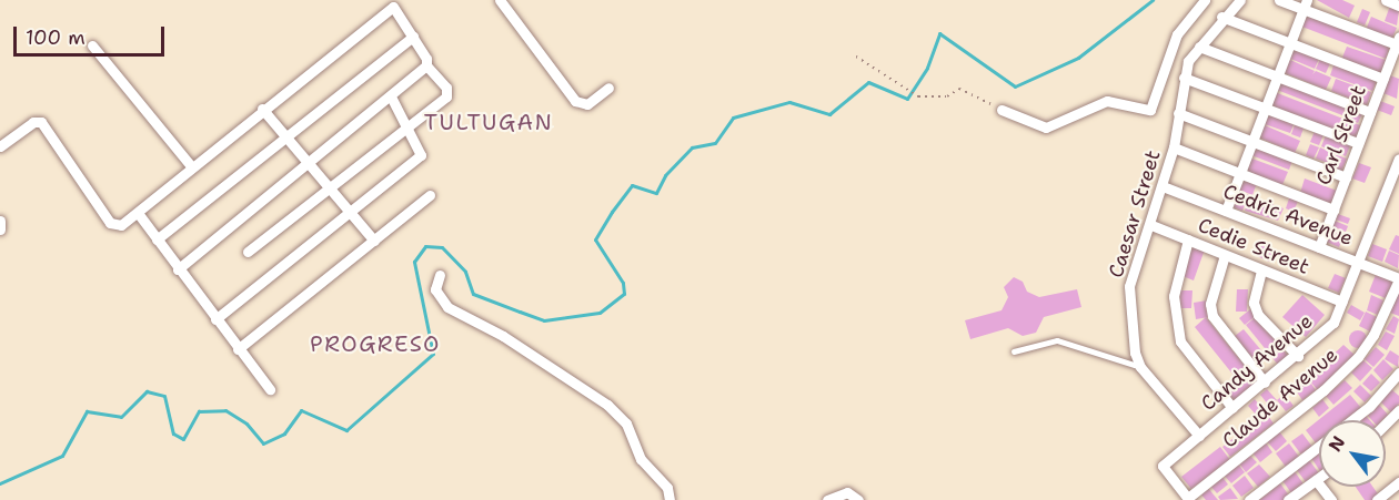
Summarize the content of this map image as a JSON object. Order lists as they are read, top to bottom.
{
  "streets": {
    "street": [
      "Carl Street",
      "Caesar Street",
      "Cedric Avenue",
      "Cedie Street",
      "Candy Avenue",
      "Claude Avenue"
    ]
  },
  "crossings": [
    ["Carl Street", "Cedric Avenue"],
    ["Caesar Street", "Cedric Avenue"],
    ["Caesar Street", "Cedie Street"],
    ["Caesar Street", "Candy Avenue"],
    ["Cedric Avenue", "Candy Avenue"],
    ["Cedric Avenue", "Claude Avenue"],
    ["Cedie Street", "Candy Avenue"],
    ["Candy Avenue", "Claude Avenue"]
  ],
  "districts": ["TULTUGAN", "PROGRESO"],
  "scale_bar": "100 m",
  "north": "top left"
}
